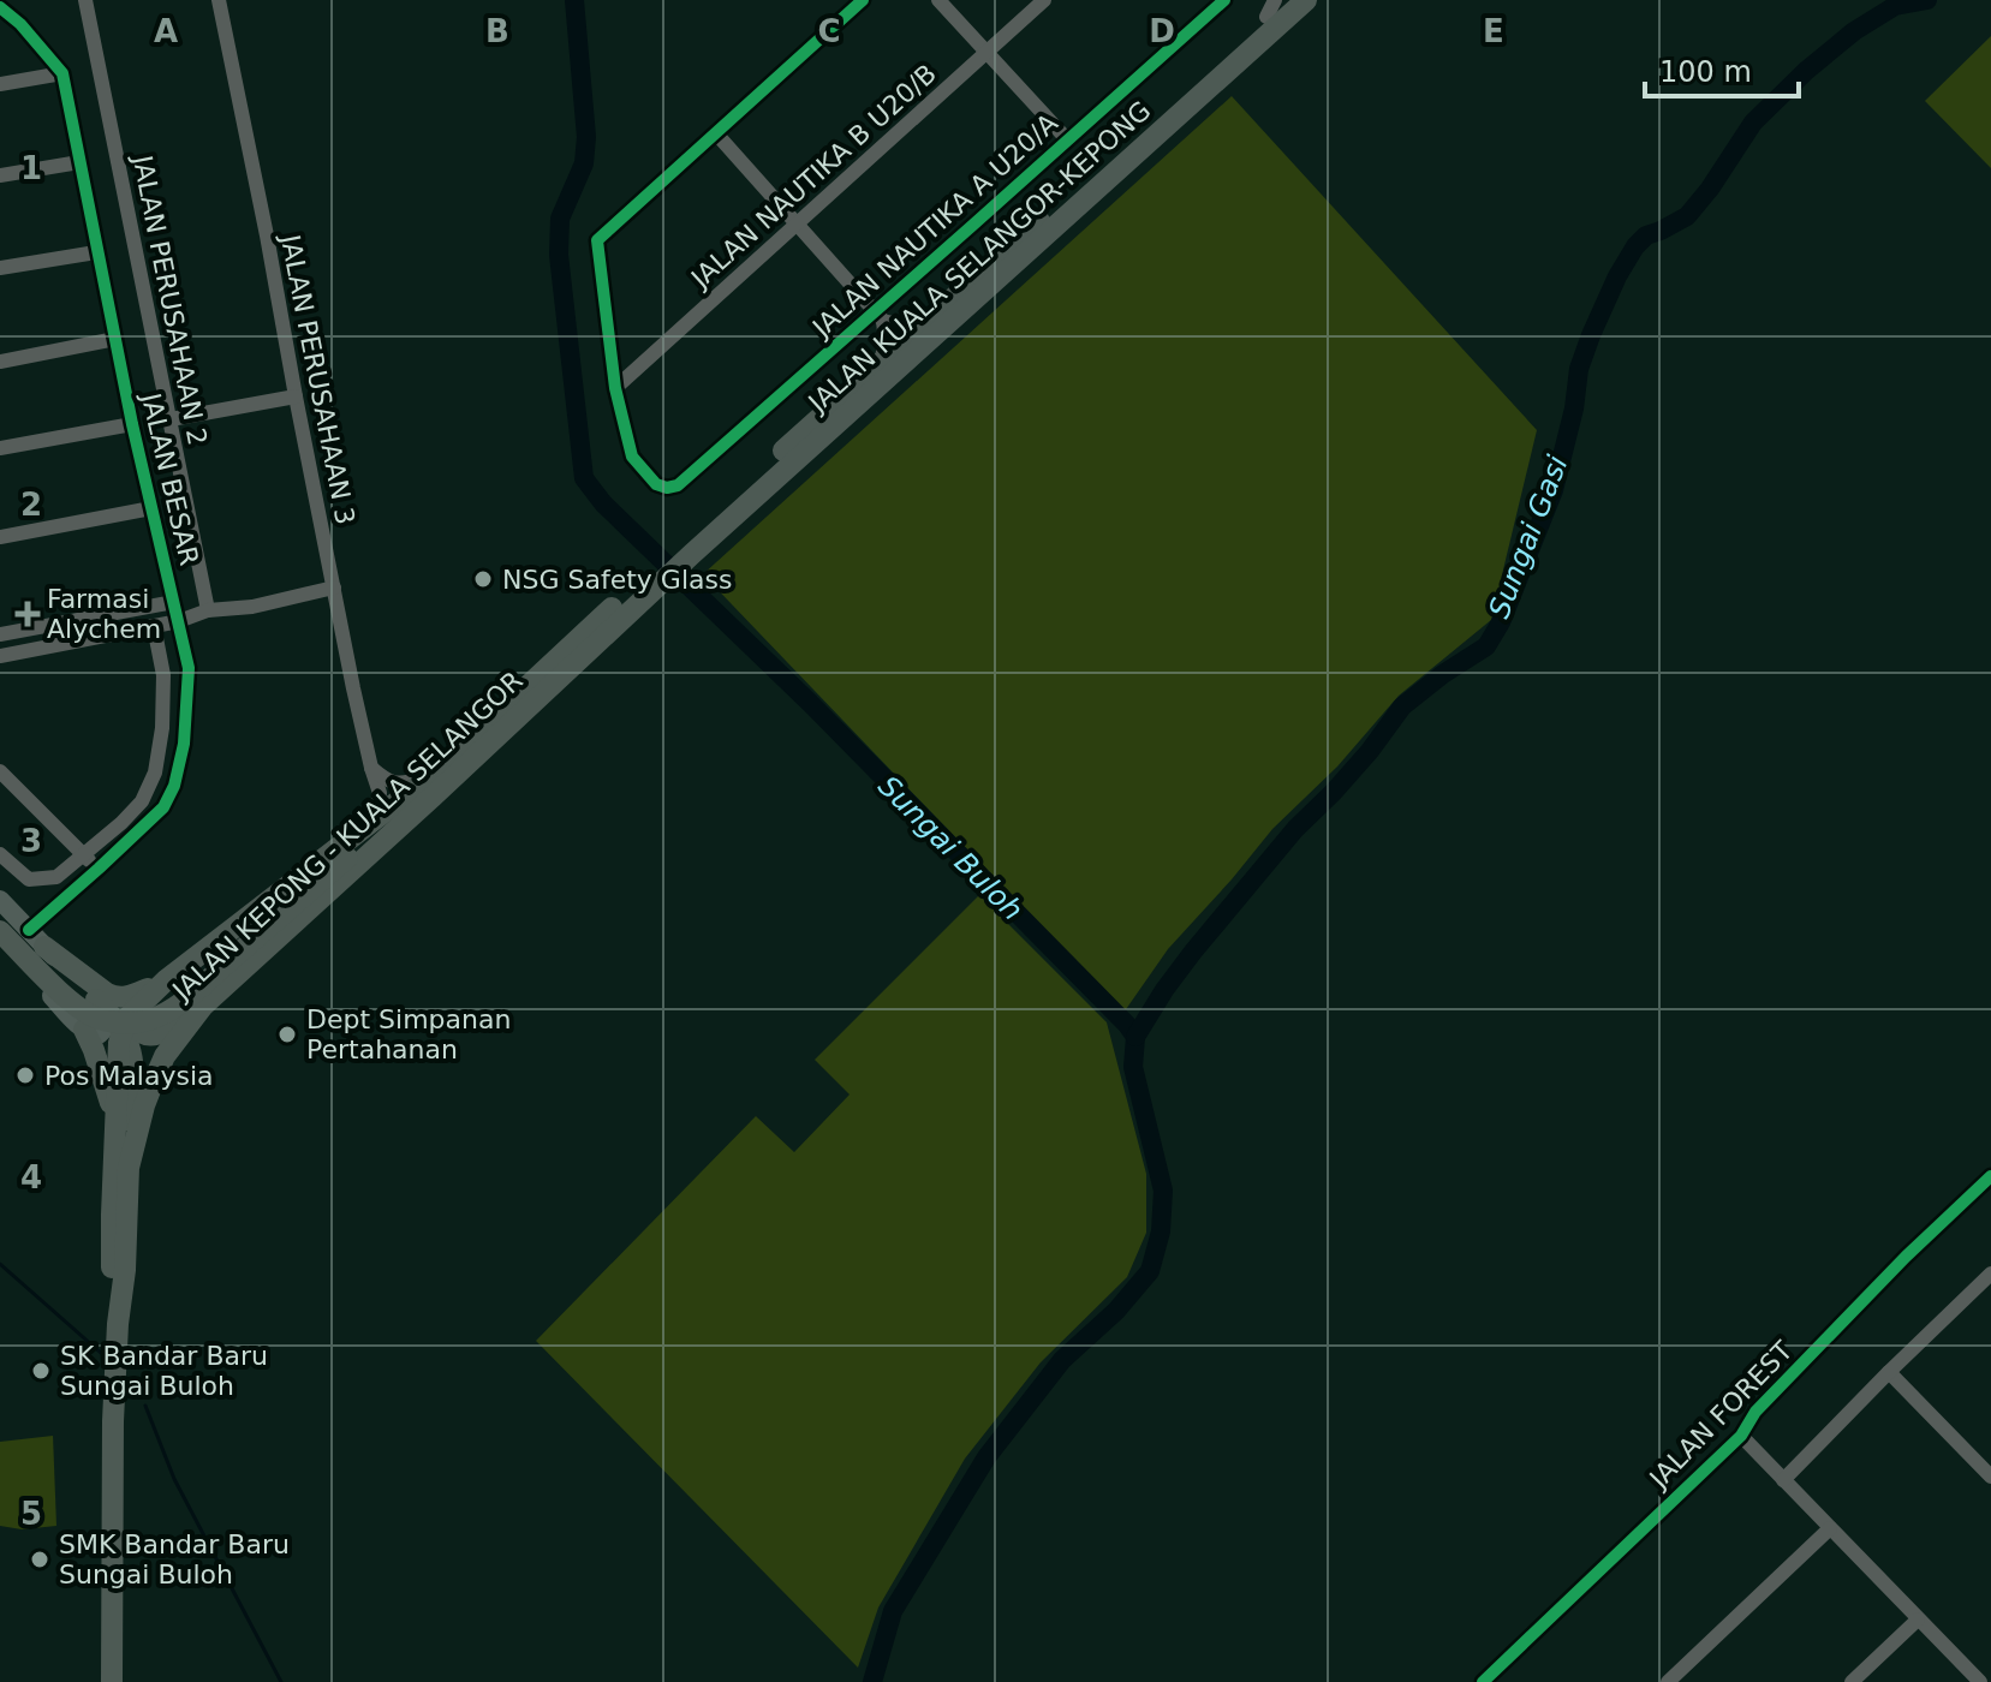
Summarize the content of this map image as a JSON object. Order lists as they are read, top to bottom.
{
  "streets": {
    "highway": ["JALAN KUALA SELANGOR-KEPONG", "JALAN KEPONG - KUALA SELANGOR"],
    "street": [
      "JALAN NAUTIKA B U20/B",
      "JALAN NAUTIKA A U20/A",
      "JALAN PERUSAHAAN 2",
      "JALAN PERUSAHAAN 3",
      "JALAN BESAR",
      "JALAN FOREST"
    ]
  },
  "crossings": [
    ["JALAN NAUTIKA B U20/B", "JALAN NAUTIKA A U20/A"],
    ["JALAN KUALA SELANGOR-KEPONG", "JALAN KEPONG - KUALA SELANGOR"],
    ["JALAN PERUSAHAAN 3", "JALAN KEPONG - KUALA SELANGOR"]
  ],
  "water": ["Sungai Gasi", "Sungai Buloh"],
  "places": {
    "other": [
      "NSG Safety Glass",
      "Dept Simpanan Pertahanan",
      "Pos Malaysia",
      "SK Bandar Baru Sungai Buloh",
      "SMK Bandar Baru Sungai Buloh"
    ],
    "health": ["Farmasi Alychem"]
  },
  "scale_bar": "100 m",
  "grid": {
    "columns": [
      "A",
      "B",
      "C",
      "D",
      "E"
    ],
    "rows": [
      "1",
      "2",
      "3",
      "4",
      "5"
    ]
  }
}
